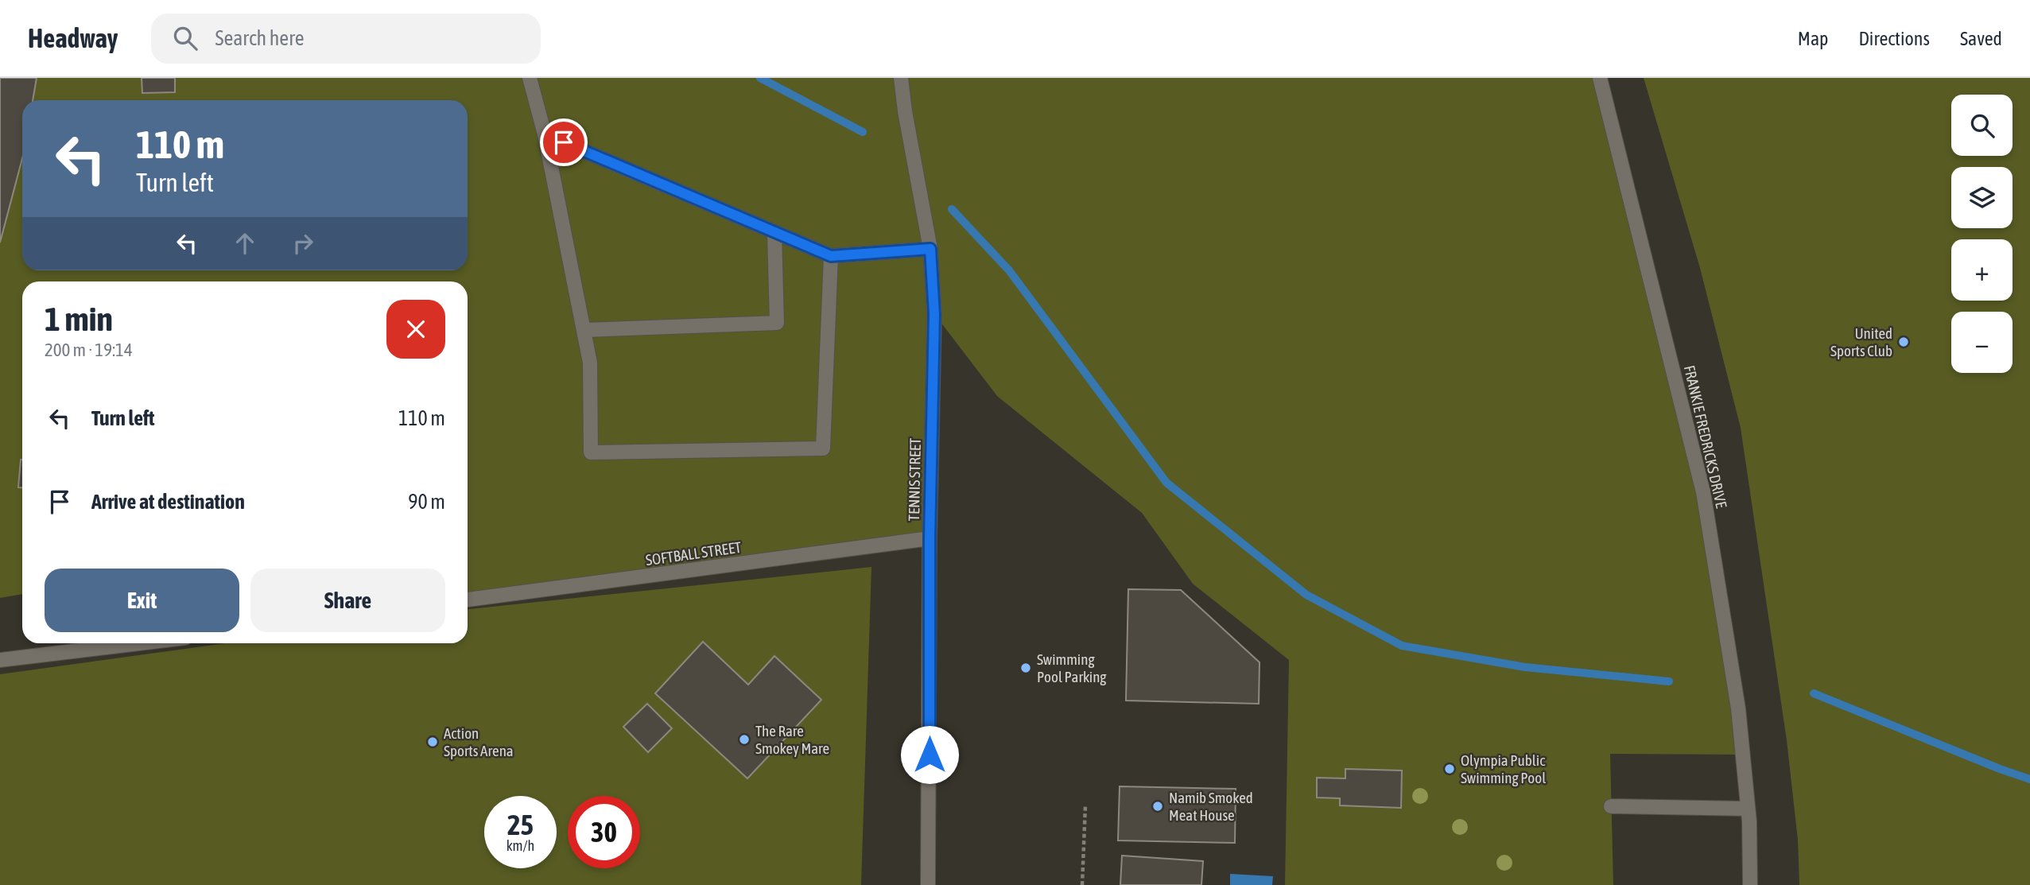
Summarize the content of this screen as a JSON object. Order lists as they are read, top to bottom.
{
  "streets": {
    "street": ["FRANKIE FREDRICKS DRIVE", "TENNIS STREET", "SOFTBALL STREET"]
  },
  "crossings": [
    ["TENNIS STREET", "SOFTBALL STREET"]
  ],
  "places": [
    "United Sports Club",
    "Swimming Pool Parking",
    "The Rare Smokey Mare",
    "Action Sports Arena",
    "Olympia Public Swimming Pool",
    "Namib Smoked Meat House"
  ],
  "page": {
    "header": "Headway",
    "search": "Search here",
    "nav": ["Map", "Directions", "Saved"],
    "map_buttons": ["+", "−"],
    "turn": ["110 m", "Turn left"],
    "heading": ["1 min", "200 m · 19:14"],
    "list": [
      {
        "name": "Turn left",
        "value": "110 m"
      },
      {
        "name": "Arrive at destination",
        "value": "90 m"
      }
    ],
    "buttons": ["Exit", "Share"],
    "speed": "25 km/h",
    "limit": "30"
  }
}
